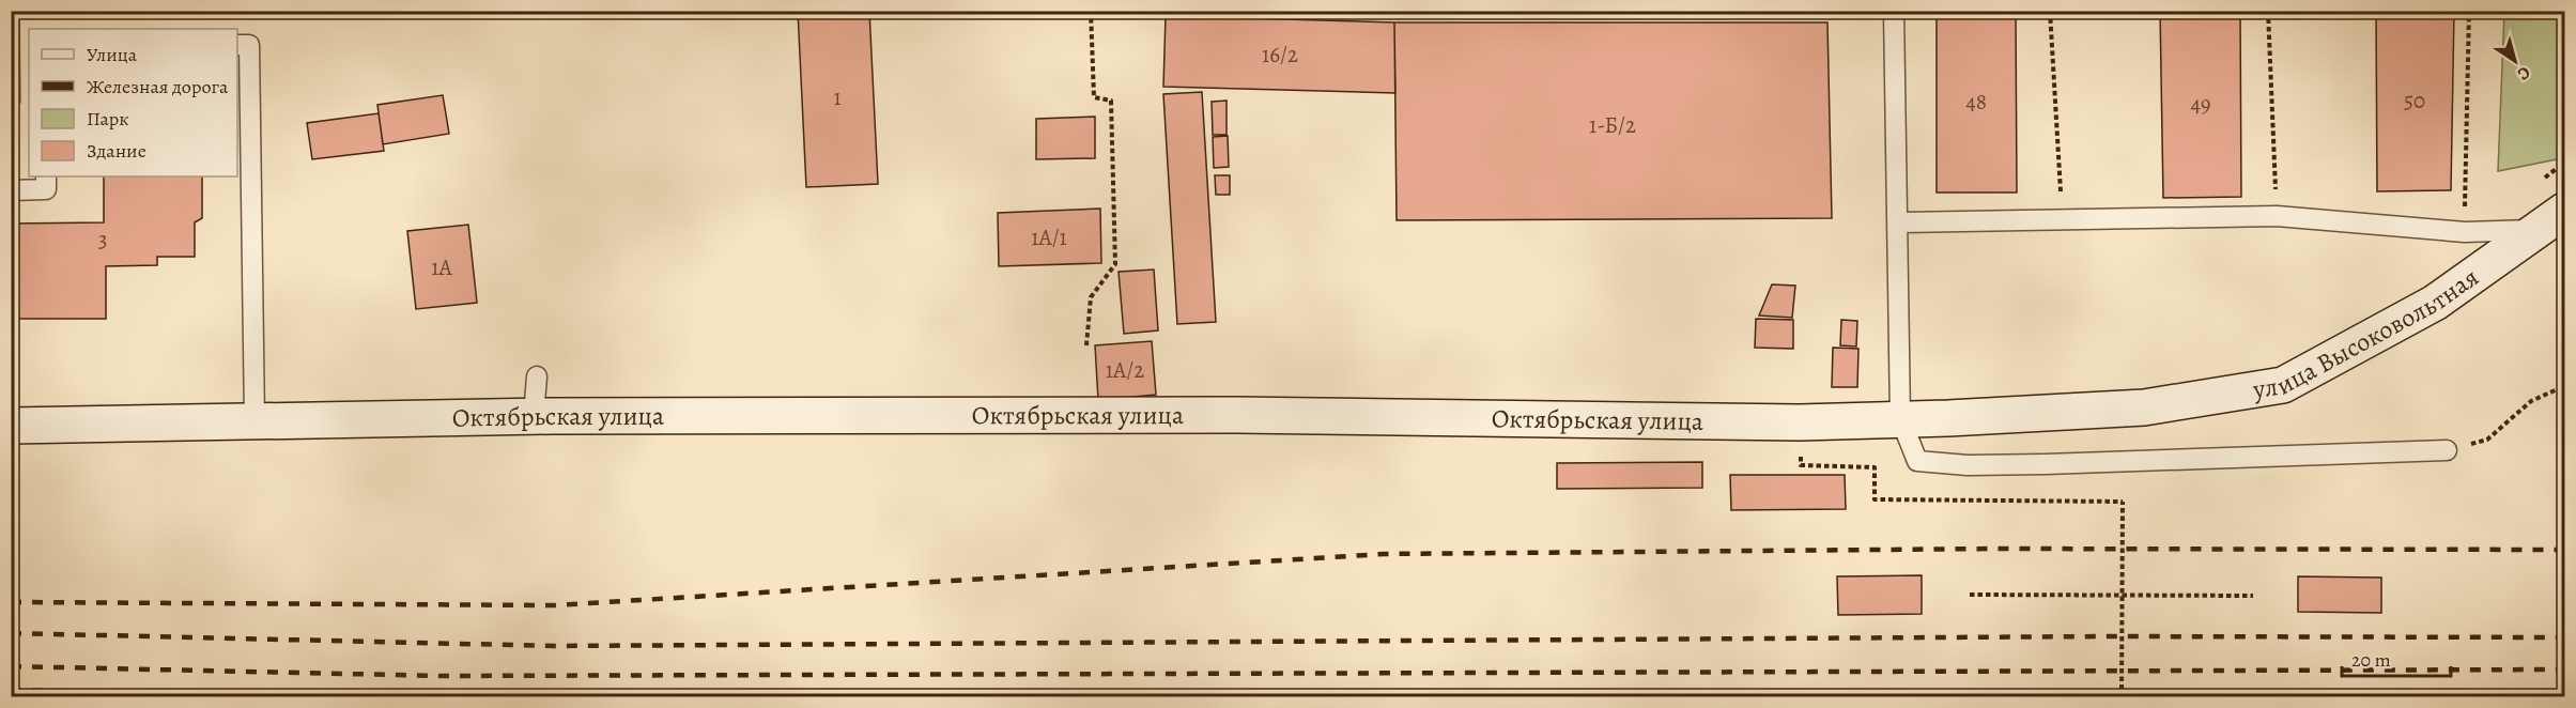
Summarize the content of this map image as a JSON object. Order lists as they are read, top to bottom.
{
  "streets": {
    "street": ["улица Высоковольтная", "Октябрьская улица"]
  },
  "crossings": [
    ["улица Высоковольтная", "Октябрьская улица"]
  ],
  "house_numbers": [
    "16/2",
    "1",
    "50",
    "48",
    "49",
    "1-Б/2",
    "1А/1",
    "3",
    "1А",
    "1А/2"
  ],
  "legend": [
    "Улица",
    "Железная дорога",
    "Парк",
    "Здание"
  ],
  "scale_bar": "20 m",
  "north": "bottom right"
}
